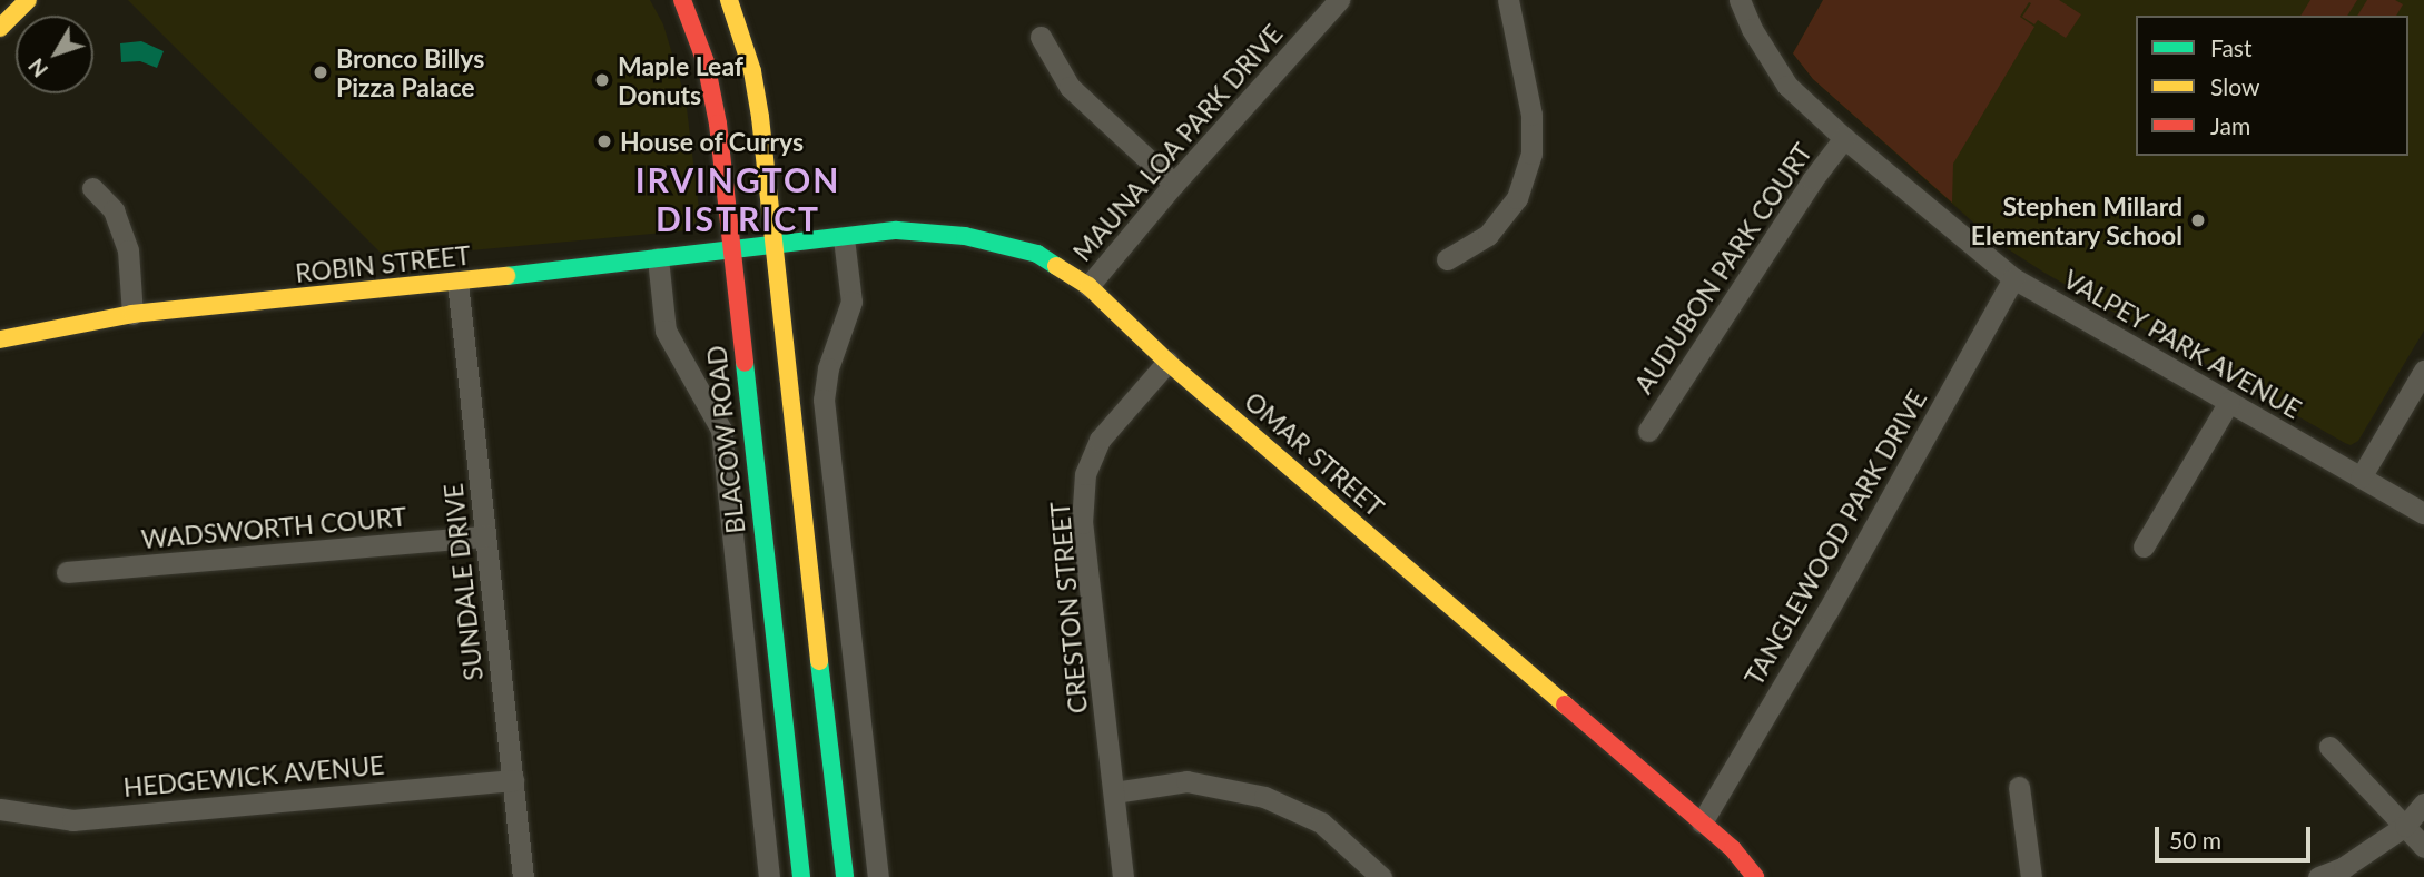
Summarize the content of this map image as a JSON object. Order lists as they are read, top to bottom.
{
  "streets": {
    "street": [
      "MAUNA LOA PARK DRIVE",
      "ROBIN STREET",
      "AUDUBON PARK COURT",
      "VALPEY PARK AVENUE",
      "BLACOW ROAD",
      "OMAR STREET",
      "WADSWORTH COURT",
      "TANGLEWOOD PARK DRIVE",
      "SUNDALE DRIVE",
      "CRESTON STREET",
      "HEDGEWICK AVENUE"
    ]
  },
  "crossings": [
    ["MAUNA LOA PARK DRIVE", "OMAR STREET"],
    ["ROBIN STREET", "BLACOW ROAD"],
    ["ROBIN STREET", "OMAR STREET"],
    ["ROBIN STREET", "SUNDALE DRIVE"],
    ["AUDUBON PARK COURT", "VALPEY PARK AVENUE"],
    ["VALPEY PARK AVENUE", "TANGLEWOOD PARK DRIVE"],
    ["OMAR STREET", "TANGLEWOOD PARK DRIVE"],
    ["OMAR STREET", "CRESTON STREET"],
    ["WADSWORTH COURT", "SUNDALE DRIVE"],
    ["SUNDALE DRIVE", "HEDGEWICK AVENUE"]
  ],
  "districts": ["IRVINGTON DISTRICT"],
  "places": [
    "Bronco Billys Pizza Palace",
    "Maple Leaf Donuts",
    "House of Currys",
    "Stephen Millard Elementary School"
  ],
  "legend": ["Fast", "Slow", "Jam"],
  "scale_bar": "50 m",
  "north": "bottom left"
}
